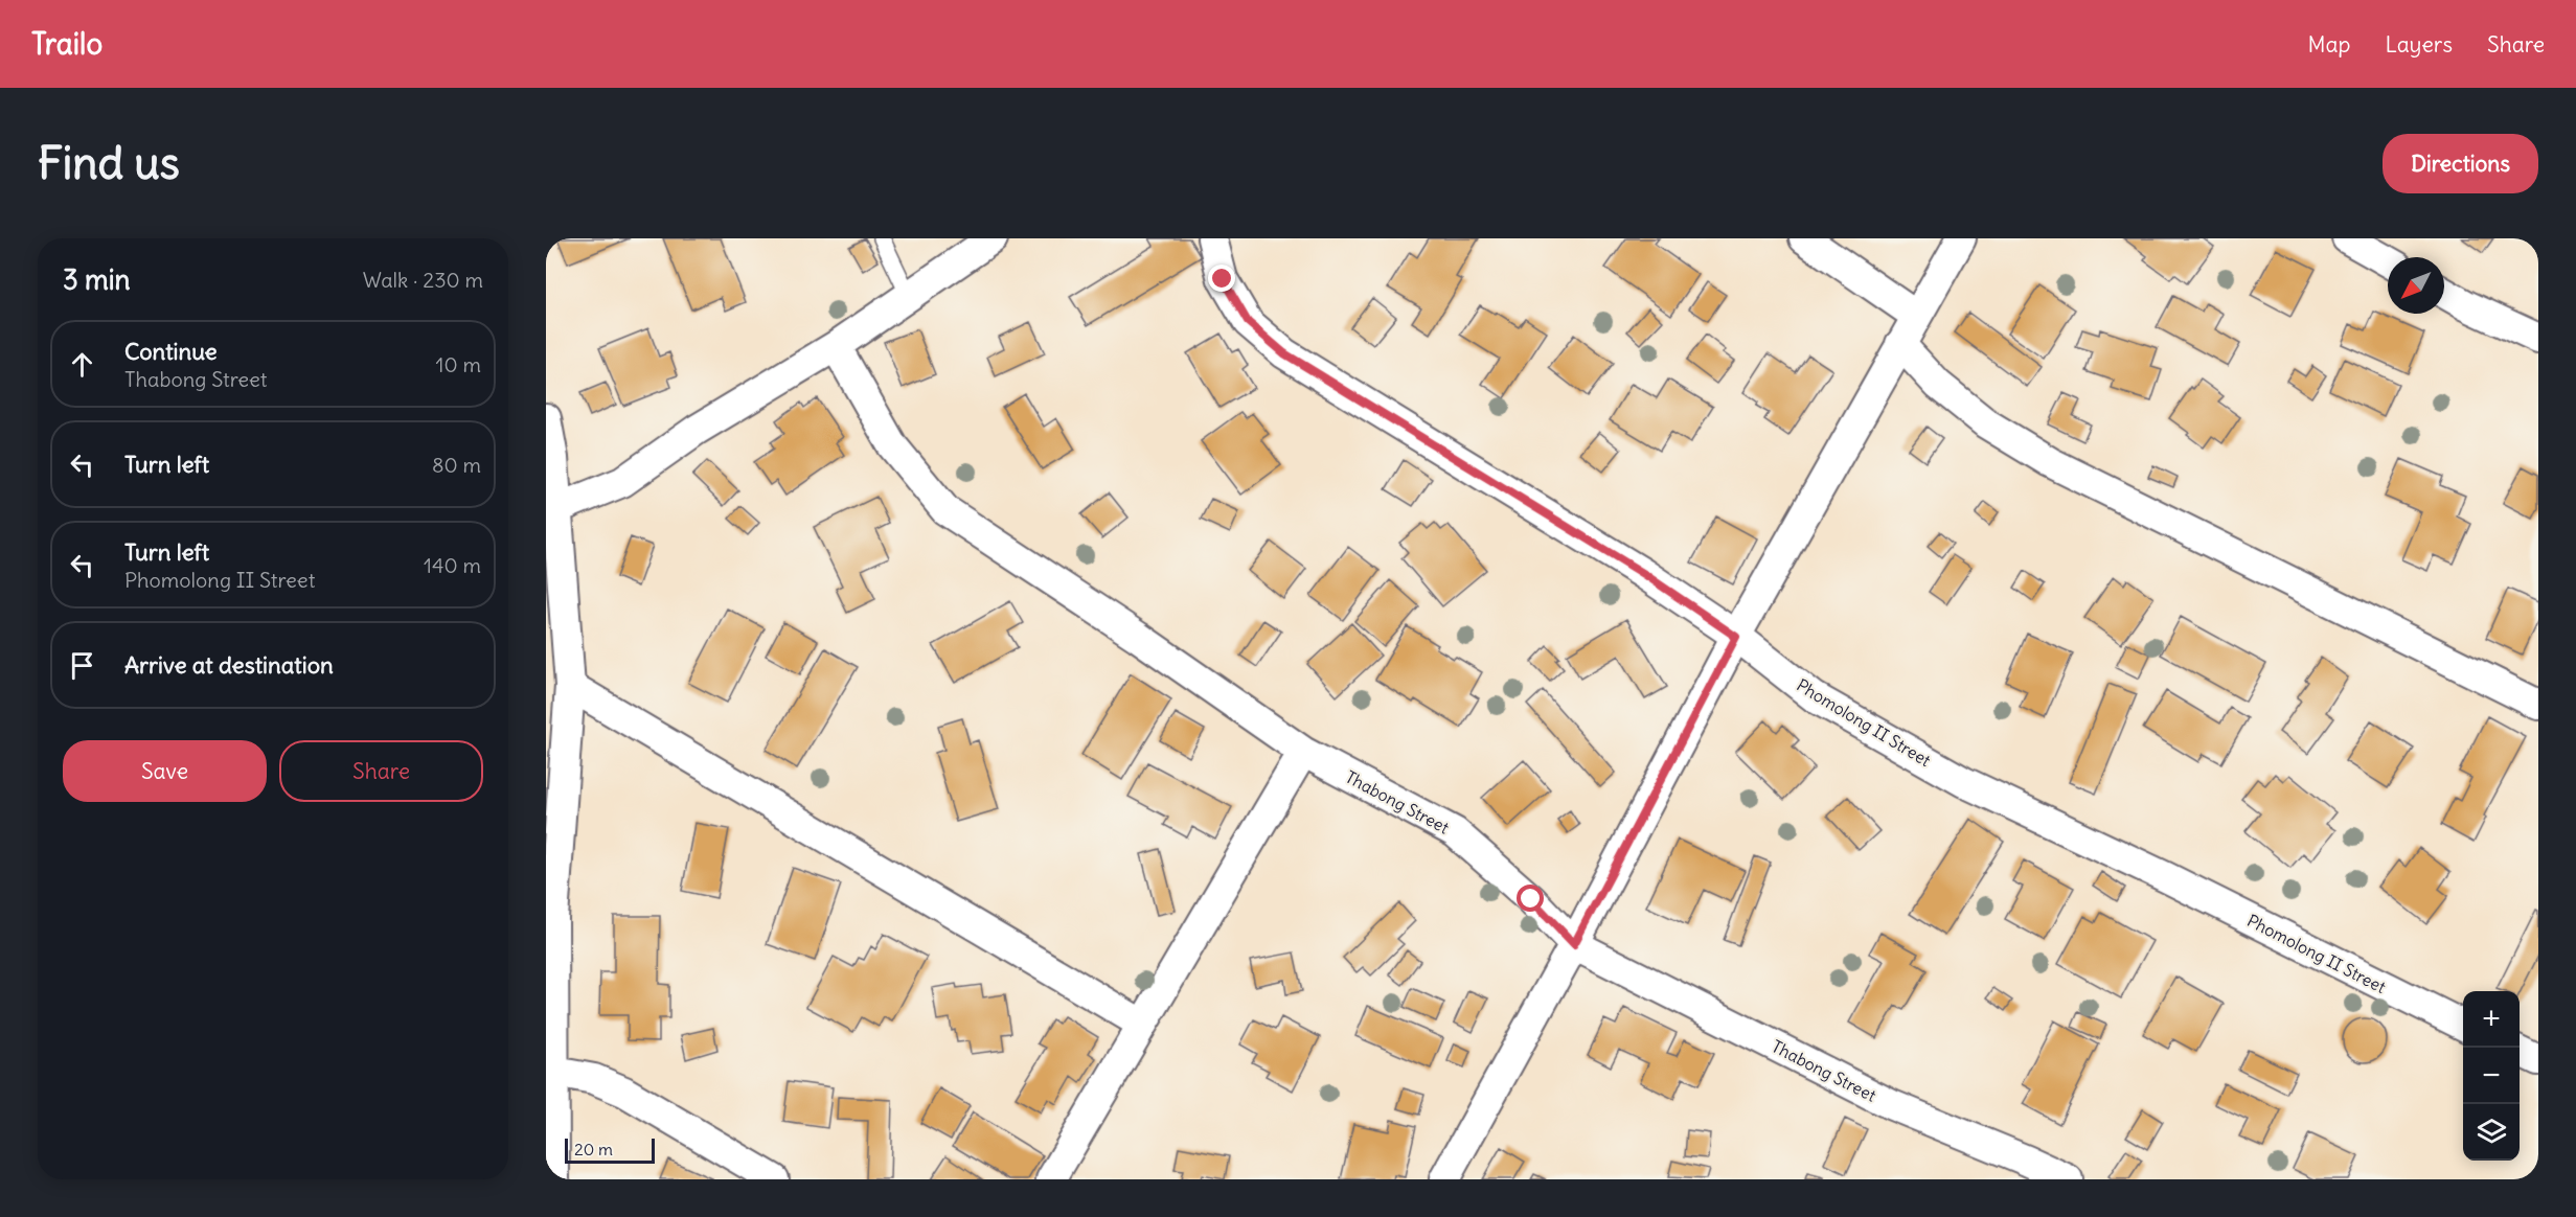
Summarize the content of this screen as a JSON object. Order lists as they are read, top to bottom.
{
  "streets": {
    "street": ["Phomolong II Street", "Thabong Street"]
  },
  "scale_bar": "20 m",
  "north": "bottom left",
  "page": {
    "header": "Trailo",
    "nav": ["Map", "Layers", "Share"],
    "buttons": [
      "Directions",
      ["Save", "Share"]
    ],
    "title": "Find us",
    "heading": ["3 min", "Walk · 230 m"],
    "list": [
      ["Continue", "Thabong Street", "10 m"],
      ["Turn left", "80 m"],
      ["Turn left", "Phomolong II Street", "140 m"],
      "Arrive at destination"
    ],
    "map_buttons": ["+", "−"],
    "scale": "20 m"
  }
}
